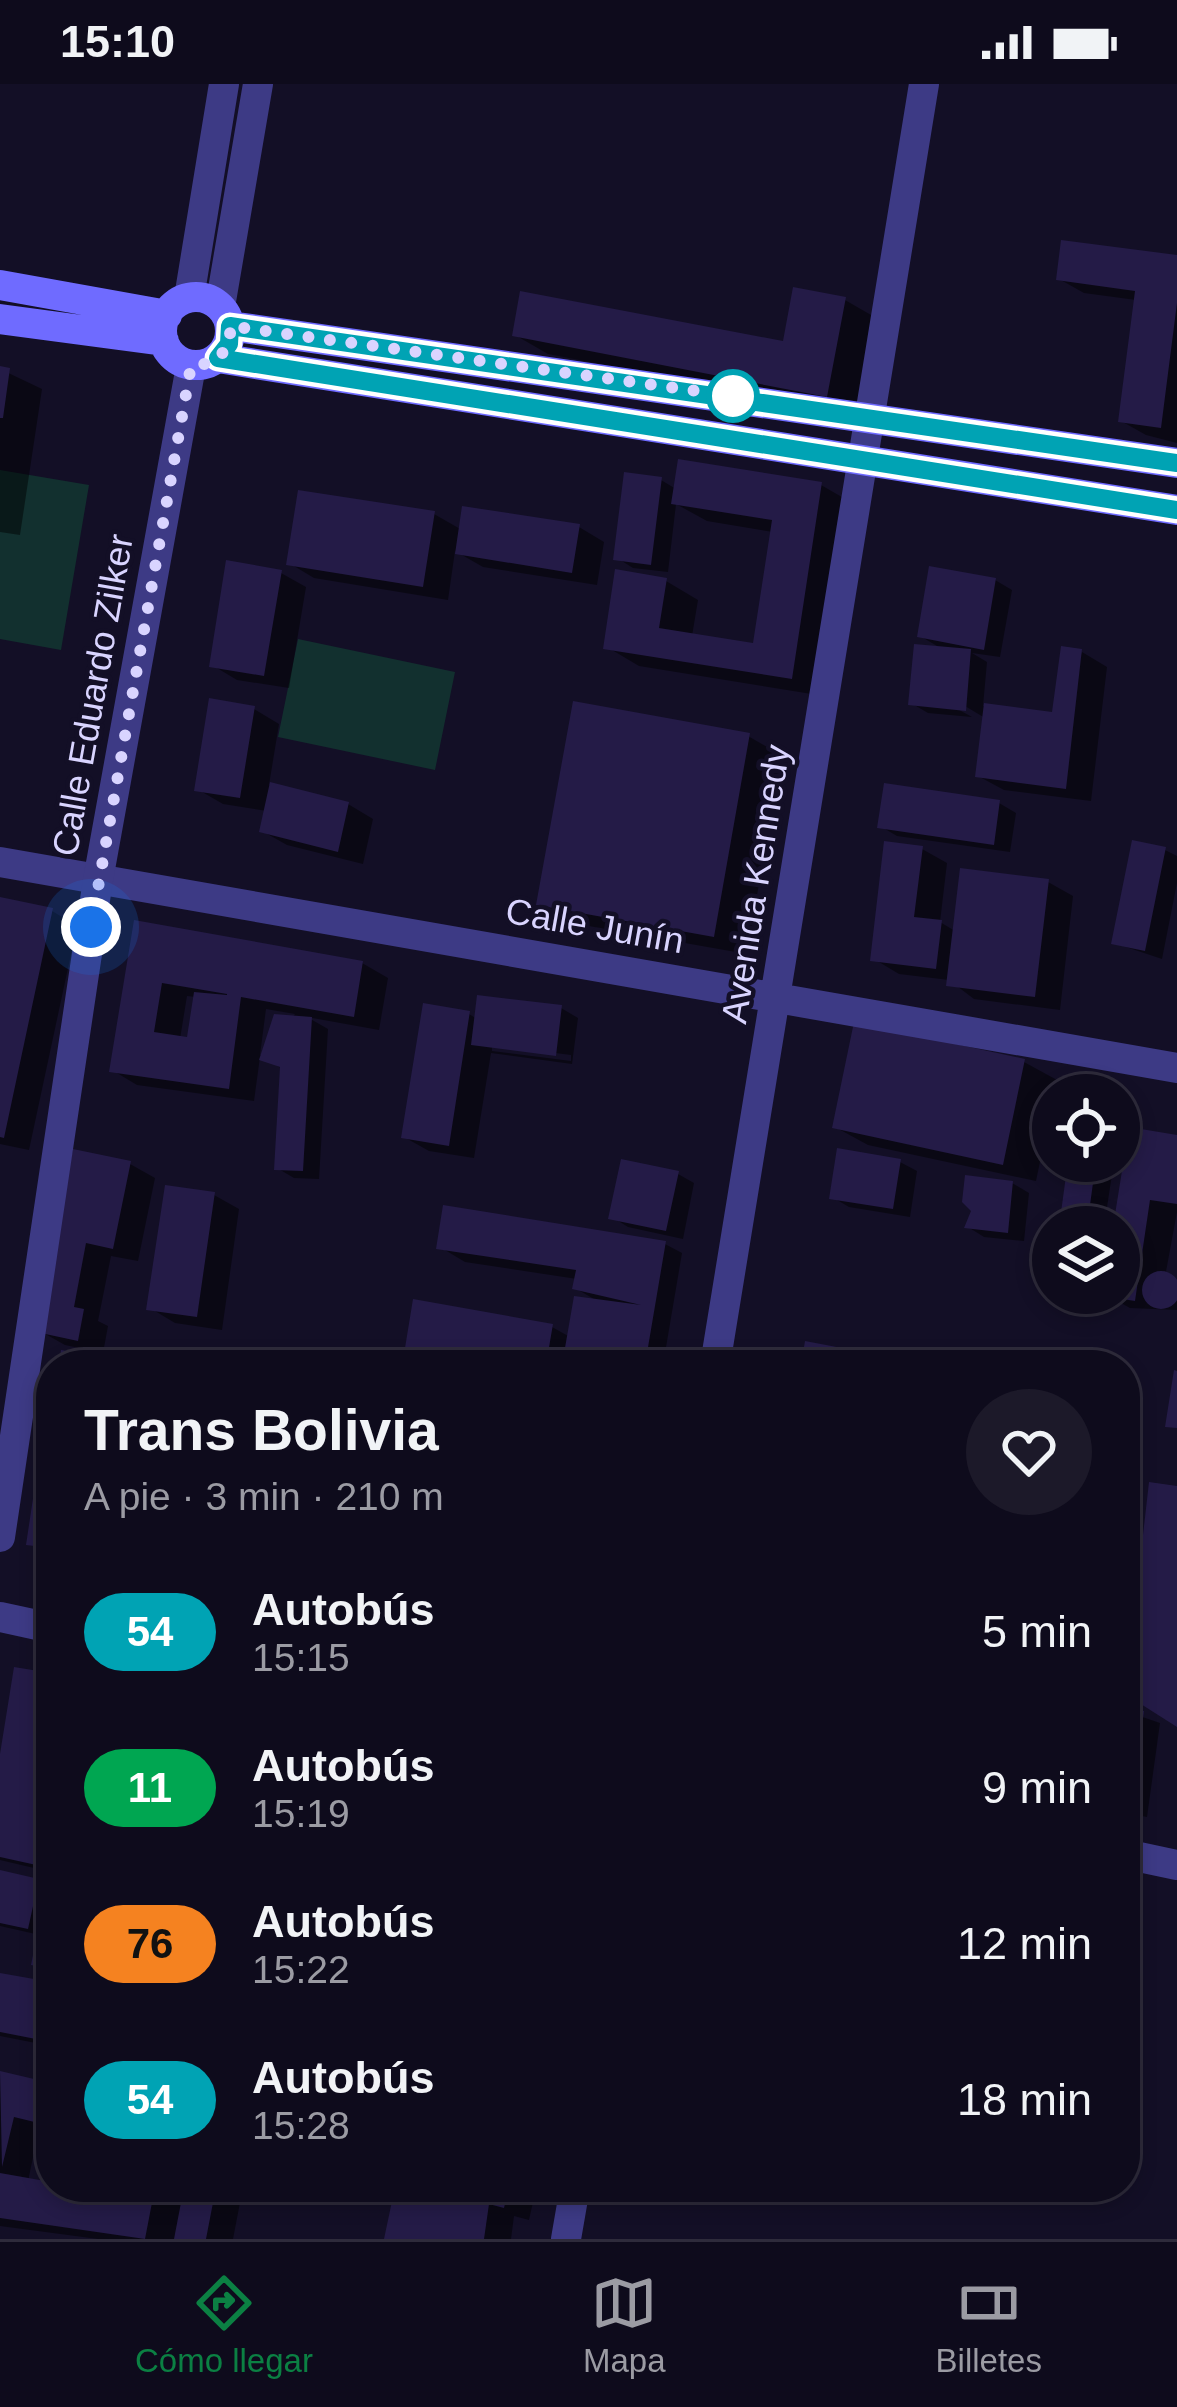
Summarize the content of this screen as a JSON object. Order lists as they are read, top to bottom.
{
  "streets": {
    "street": ["Calle Eduardo Zilker", "Avenida Kennedy", "Calle Junín"]
  },
  "crossings": [
    ["Calle Eduardo Zilker", "Calle Junín"],
    ["Avenida Kennedy", "Calle Junín"]
  ],
  "lines": ["bus line 54"],
  "page": {
    "status": "15:10",
    "heading": ["Trans Bolivia", "A pie · 3 min · 210 m"],
    "list": [
      {
        "mark": "54",
        "name": "Autobús",
        "note": "15:15",
        "value": "5 min"
      },
      {
        "mark": "11",
        "name": "Autobús",
        "note": "15:19",
        "value": "9 min"
      },
      {
        "mark": "76",
        "name": "Autobús",
        "note": "15:22",
        "value": "12 min"
      },
      {
        "mark": "54",
        "name": "Autobús",
        "note": "15:28",
        "value": "18 min"
      }
    ],
    "tabs": ["Cómo llegar", "Mapa", "Billetes"]
  }
}
